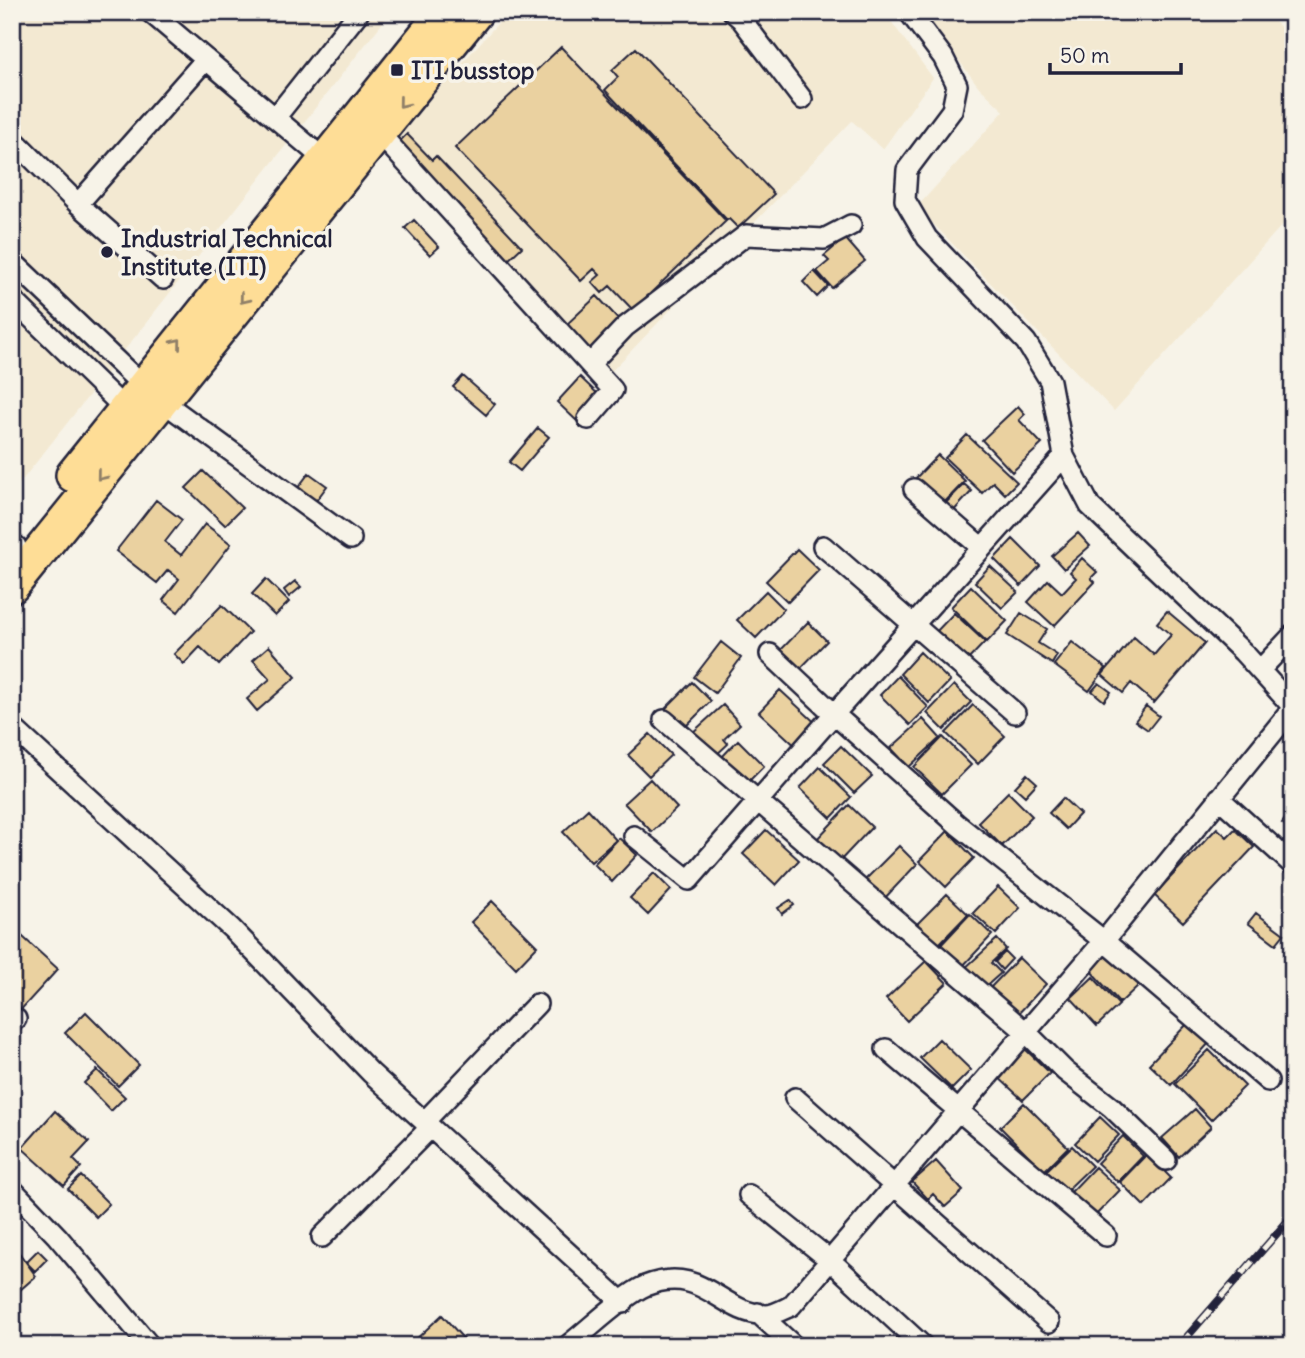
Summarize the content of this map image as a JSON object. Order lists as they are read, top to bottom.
{
  "places": {
    "transit": ["ITI busstop"],
    "other": ["Industrial Technical Institute (ITI)"]
  },
  "scale_bar": "50 m"
}
